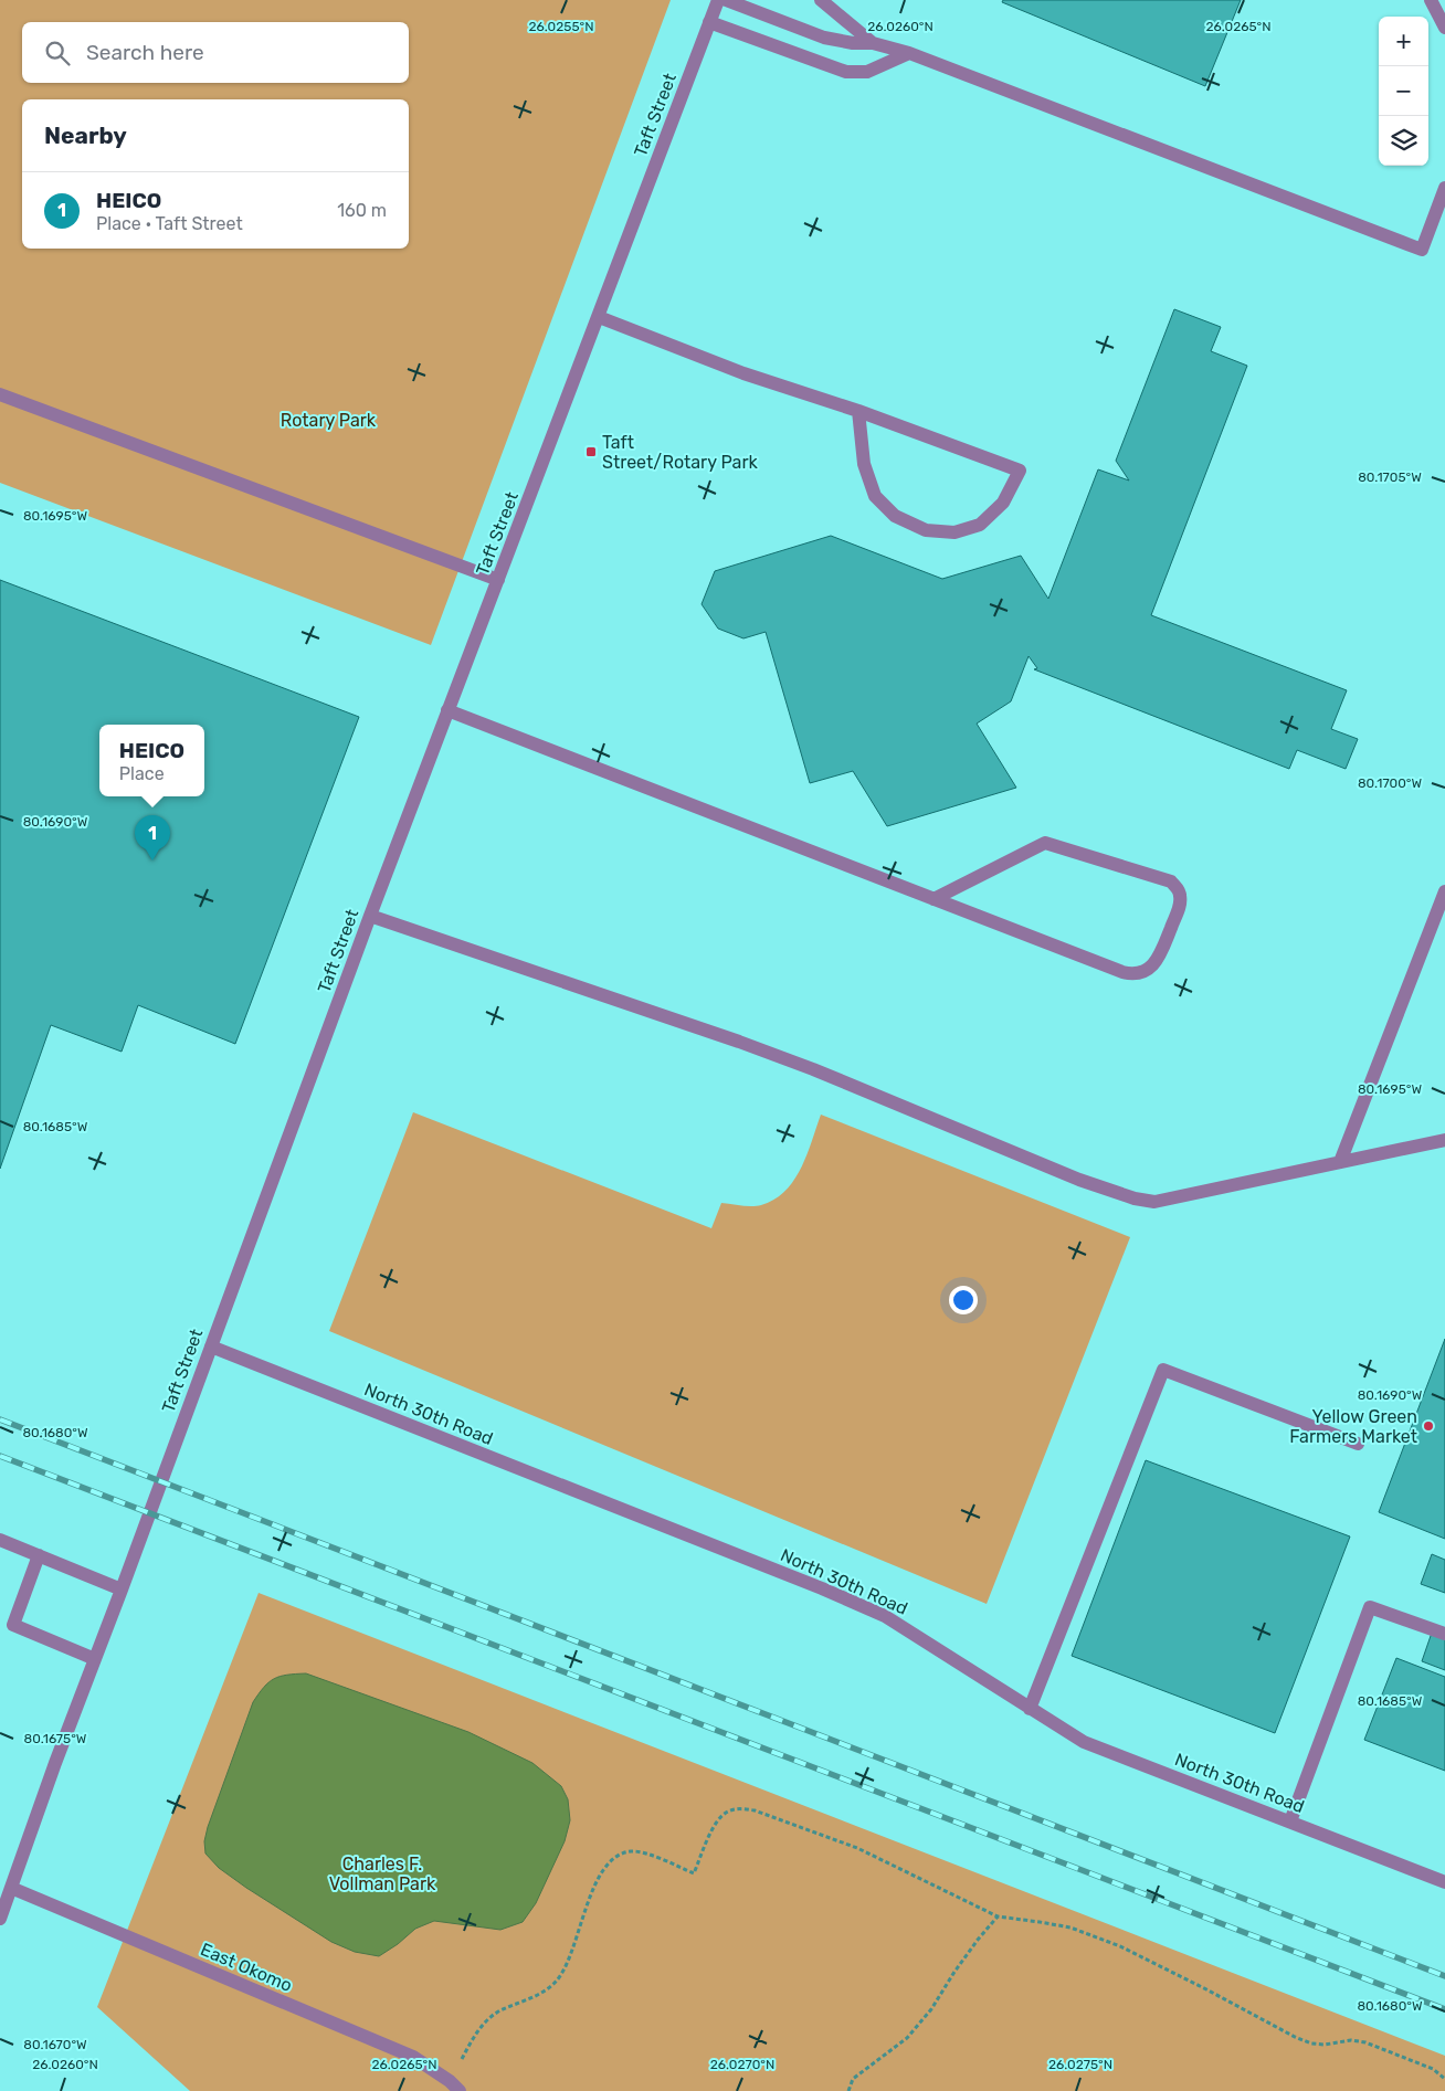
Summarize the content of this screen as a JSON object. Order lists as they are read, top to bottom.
{
  "streets": {
    "street": ["Taft Street", "North 30th Road", "East Okomo"]
  },
  "crossings": [
    ["Taft Street", "North 30th Road"],
    ["Taft Street", "East Okomo"]
  ],
  "parks": ["Rotary Park", "Charles F. Vollman Park"],
  "places": {
    "transit": ["Taft Street/Rotary Park"],
    "other": ["Yellow Green Farmers Market"]
  },
  "page": {
    "map_buttons": ["+", "−"],
    "search": "Search here",
    "heading": "Nearby",
    "list": [
      {
        "mark": "1",
        "name": "HEICO",
        "note": "Place · Taft Street",
        "value": "160 m"
      }
    ],
    "popup": ["HEICO", "Place"],
    "pins": "1"
  },
  "coordinates": [
    "26.0255°N",
    "26.0260°N",
    "26.0265°N",
    "80.1705°W",
    "80.1695°W",
    "80.1700°W",
    "80.1690°W",
    "80.1685°W",
    "80.1680°W",
    "80.1675°W",
    "80.1670°W",
    "26.0270°N",
    "26.0275°N"
  ]
}
